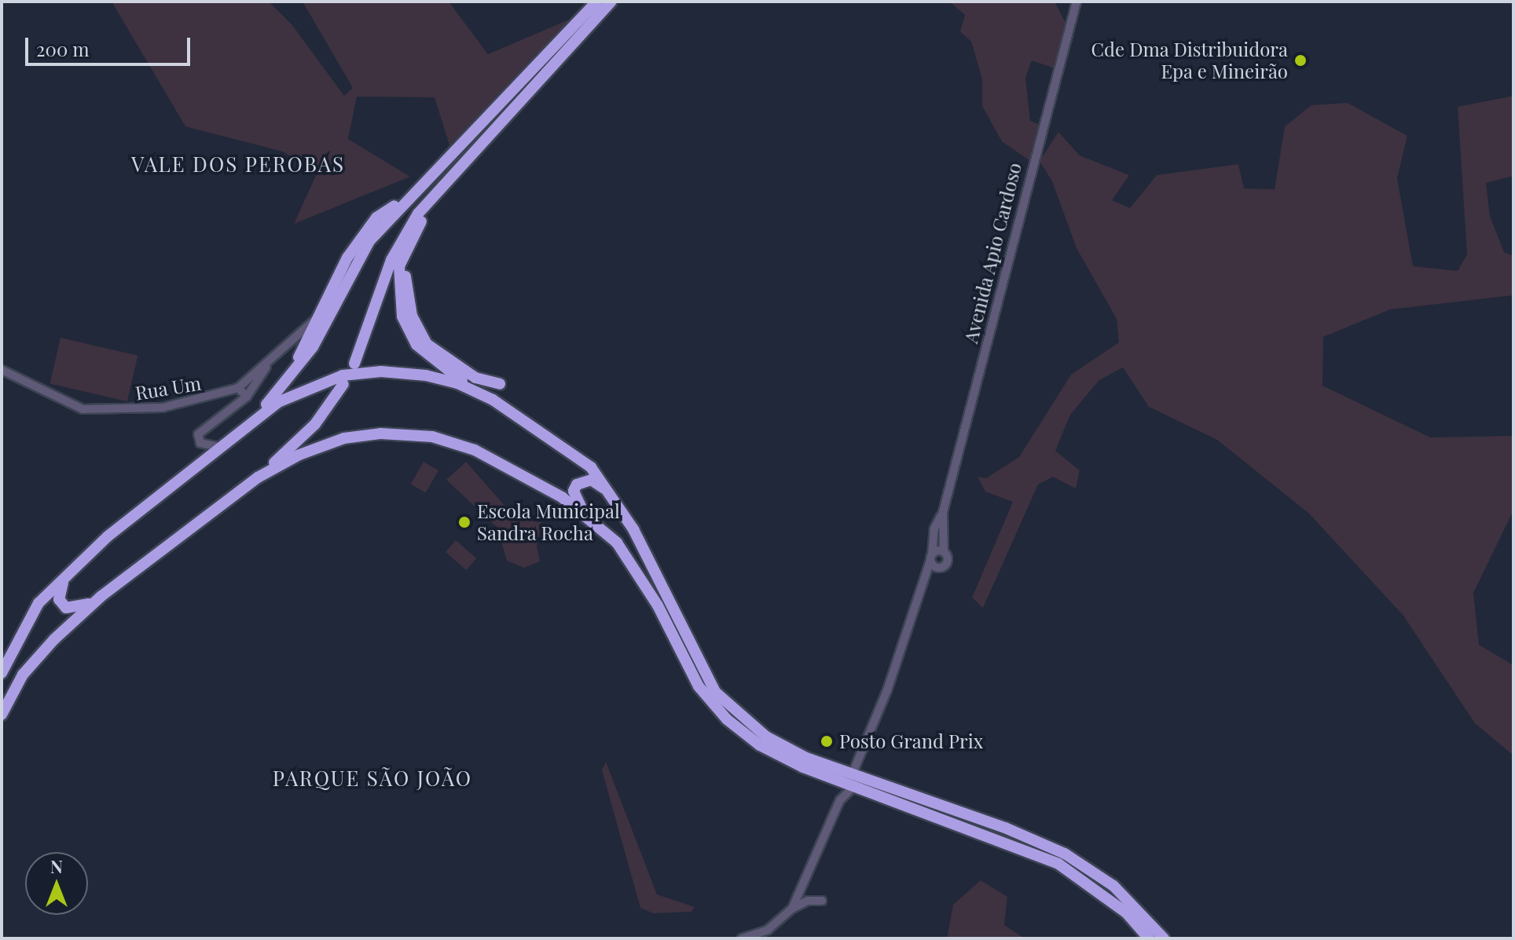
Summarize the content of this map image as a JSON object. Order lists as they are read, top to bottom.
{
  "streets": {
    "street": ["Avenida Apio Cardoso", "Rua Um"]
  },
  "districts": ["VALE DOS PEROBAS", "PARQUE SÃO JOÃO"],
  "places": ["Cde Dma Distribuidora Epa e Mineirão", "Escola Municipal Sandra Rocha", "Posto Grand Prix"],
  "scale_bar": "200 m",
  "north": "top"
}
